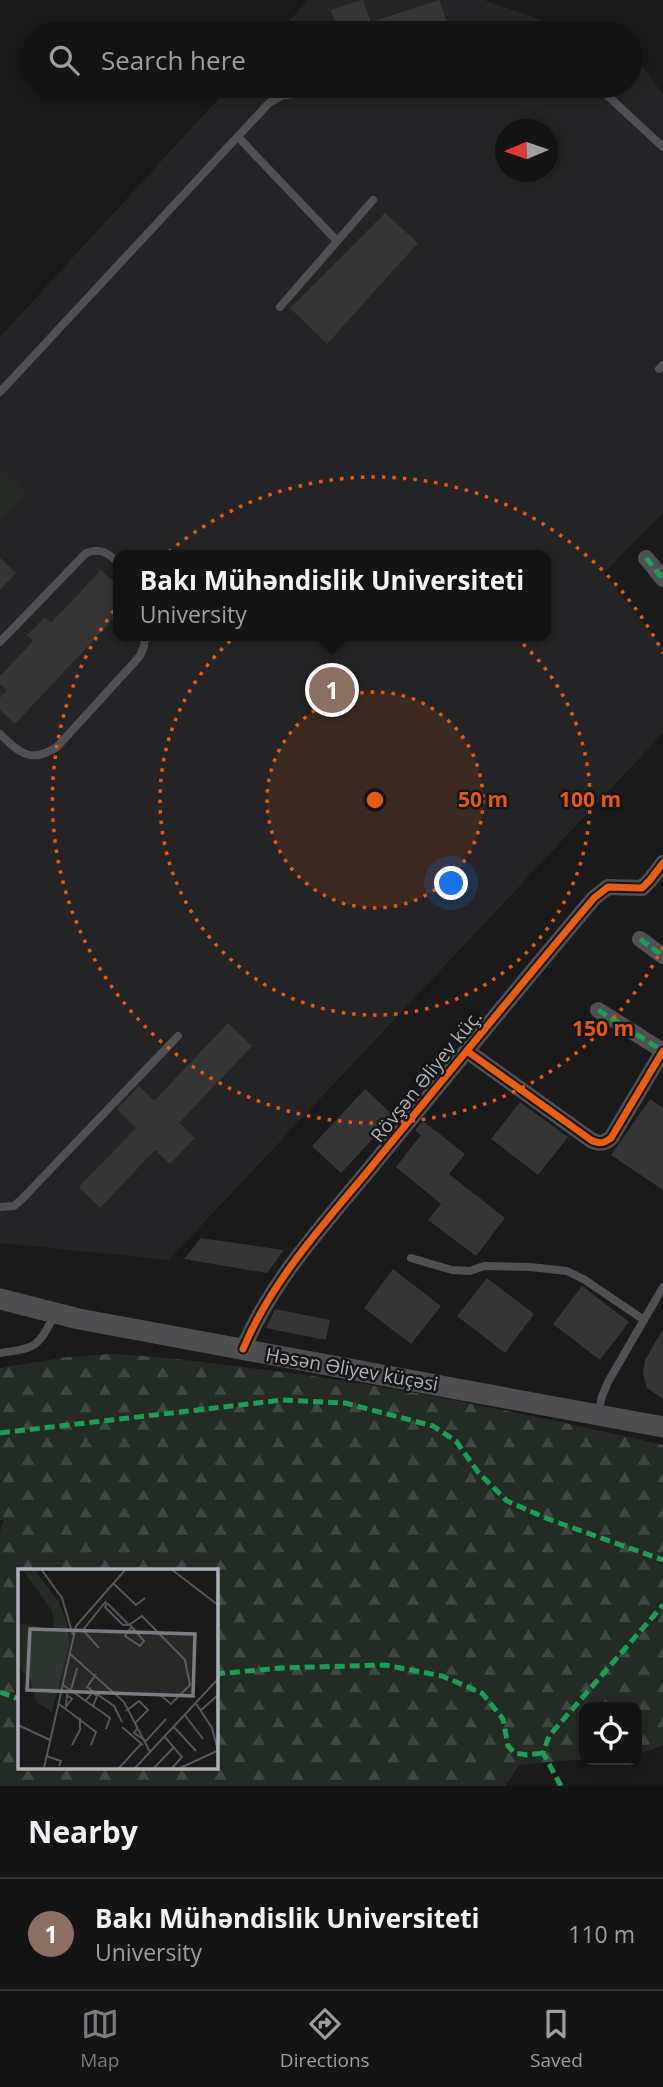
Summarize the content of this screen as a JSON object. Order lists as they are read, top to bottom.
{
  "streets": {
    "main road": ["Həsən Əliyev küçəsi"],
    "street": ["Rövşən Əliyev küç."]
  },
  "crossings": [
    ["Rövşən Əliyev küç.", "Həsən Əliyev küçəsi"]
  ],
  "north": "left",
  "page": {
    "search": "Search here",
    "popup": ["Bakı Mühəndislik Universiteti", "University"],
    "pins": "1",
    "heading": "Nearby",
    "list": [
      {
        "mark": "1",
        "name": "Bakı Mühəndislik Universiteti",
        "note": "University",
        "value": "110 m"
      }
    ],
    "nav": ["Map", "Directions", "Saved"]
  },
  "rings": ["50 m", "100 m", "150 m"]
}
